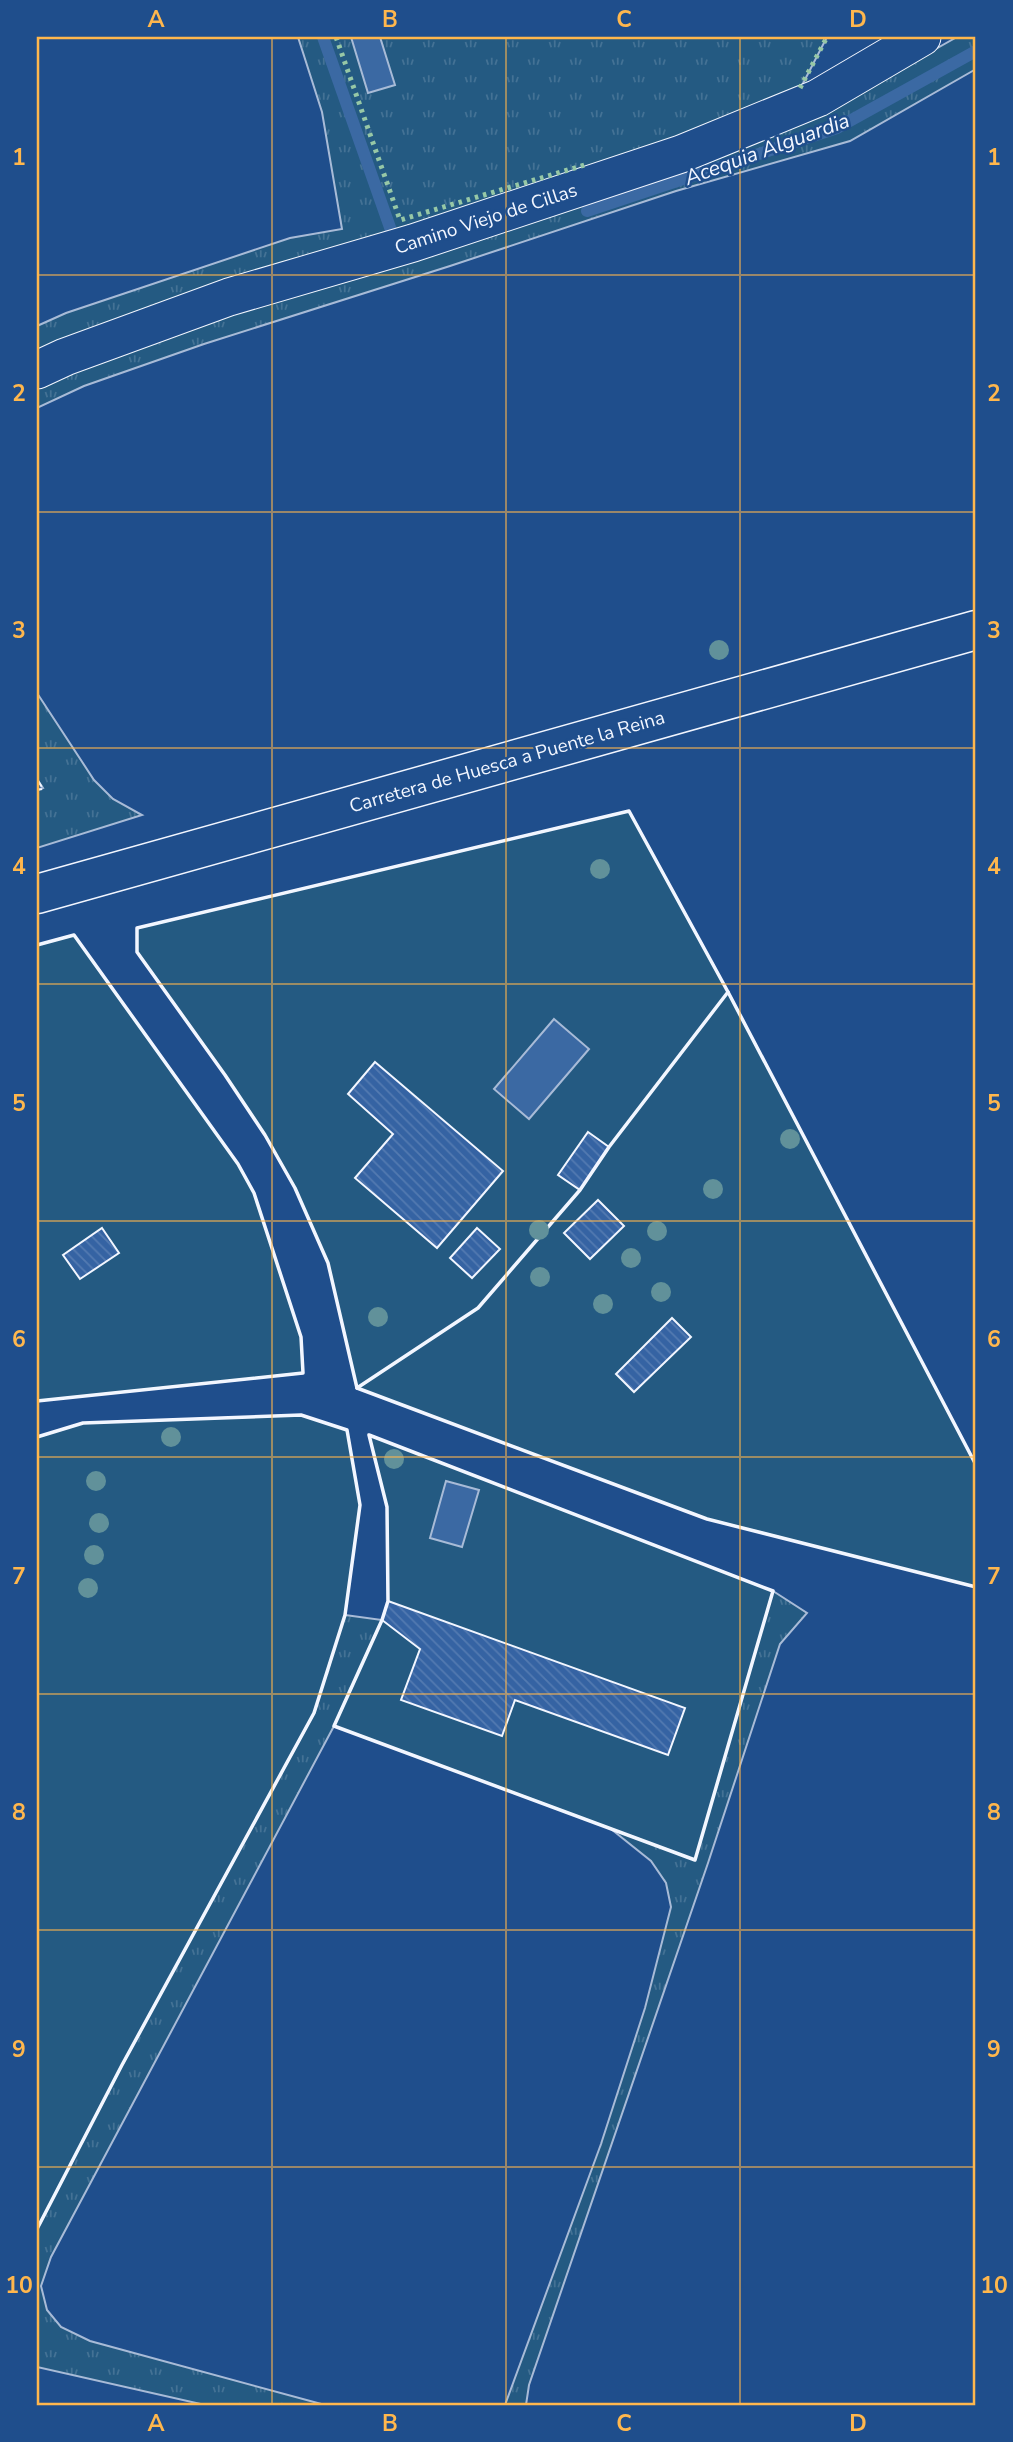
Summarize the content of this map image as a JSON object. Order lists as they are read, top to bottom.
{
  "streets": {
    "main road": ["Carretera de Huesca a Puente la Reina"],
    "street": ["Camino Viejo de Cillas"]
  },
  "water": ["Acequia Alguardia"],
  "grid": {
    "columns": [
      "A",
      "B",
      "C",
      "D"
    ],
    "rows": [
      "1",
      "2",
      "3",
      "4",
      "5",
      "6",
      "7",
      "8",
      "9",
      "10"
    ]
  }
}
